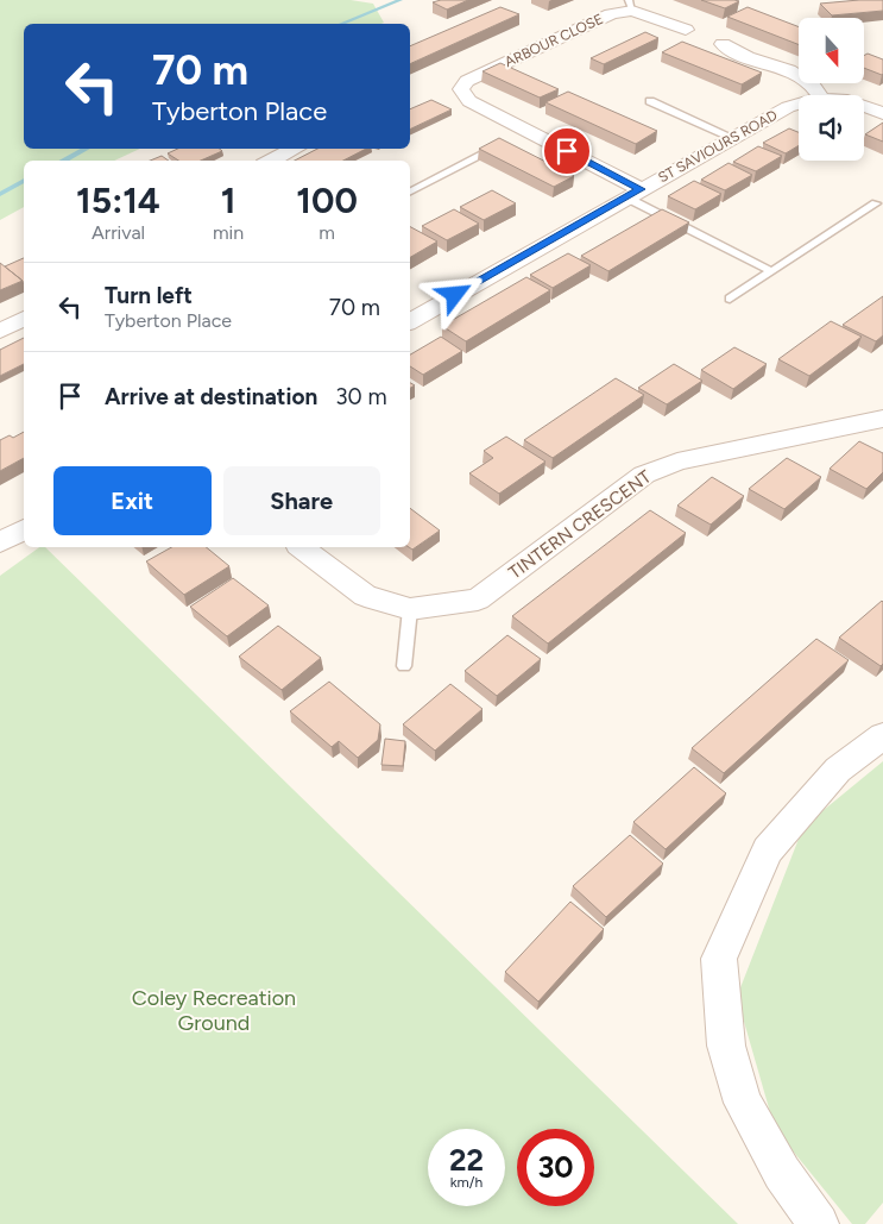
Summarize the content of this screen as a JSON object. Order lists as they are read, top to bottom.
{
  "streets": {
    "street": ["ARBOUR CLOSE", "ST SAVIOURS ROAD", "TINTERN CRESCENT"]
  },
  "crossings": [
    ["ARBOUR CLOSE", "ST SAVIOURS ROAD"]
  ],
  "parks": ["Coley Recreation Ground"],
  "north": "bottom",
  "page": {
    "turn": ["70 m", "Tyberton Place"],
    "eta": [
      "15:14",
      "Arrival",
      "1",
      "min",
      "100",
      "m"
    ],
    "list": [
      {
        "name": "Turn left",
        "note": "Tyberton Place",
        "value": "70 m"
      },
      {
        "name": "Arrive at destination",
        "value": "30 m"
      }
    ],
    "buttons": ["Exit", "Share"],
    "speed": "22 km/h",
    "limit": "30"
  }
}
